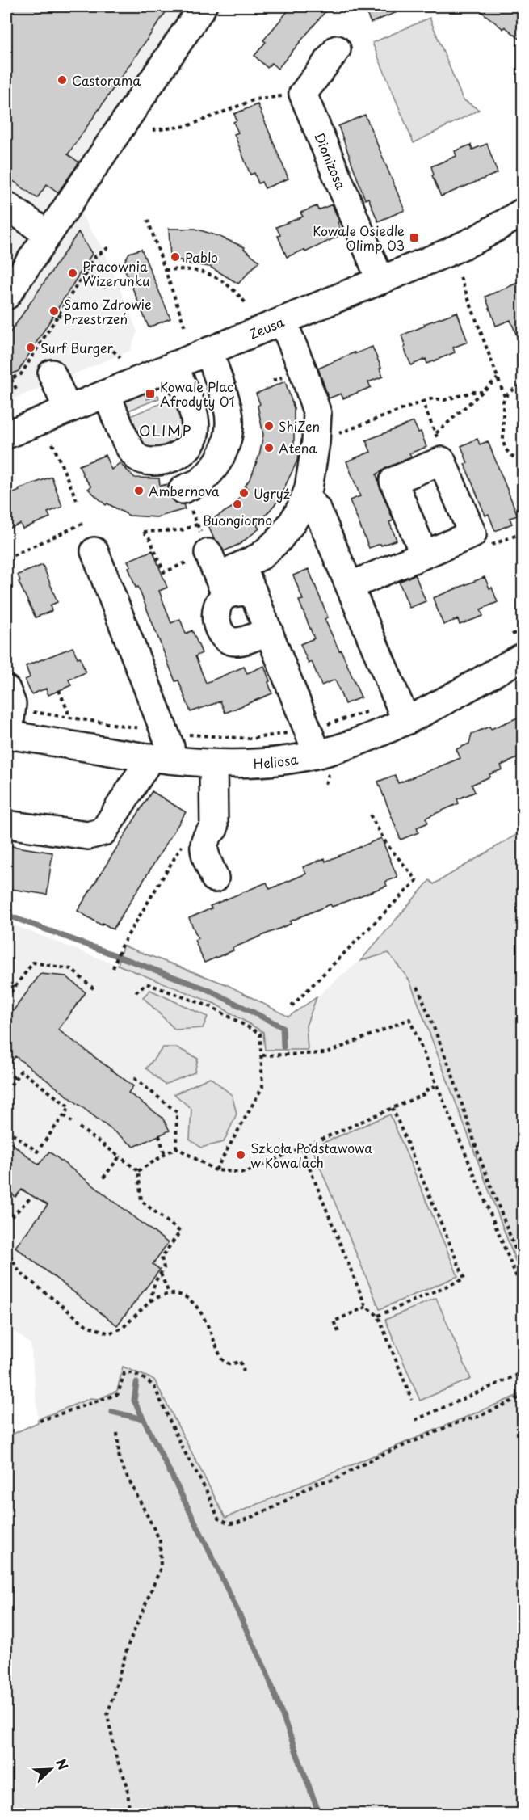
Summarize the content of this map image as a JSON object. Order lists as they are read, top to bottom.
{
  "streets": {
    "street": ["Dionizosa", "Zeusa", "Heliosa"]
  },
  "crossings": [
    ["Dionizosa", "Zeusa"]
  ],
  "districts": ["OLIMP"],
  "places": {
    "other": [
      "Castorama",
      "Pablo",
      "Pracownia Wizerunku",
      "Samo Zdrowie Przestrzeń",
      "Surf Burger",
      "ShiZen",
      "Atena",
      "Ambernova",
      "Ugryź",
      "Buongiorno",
      "Szkoła Podstawowa w Kowalach"
    ],
    "transit": ["Kowale Osiedle Olimp 03", "Kowale Plac Afrodyty 01"]
  },
  "north": "top right"
}
